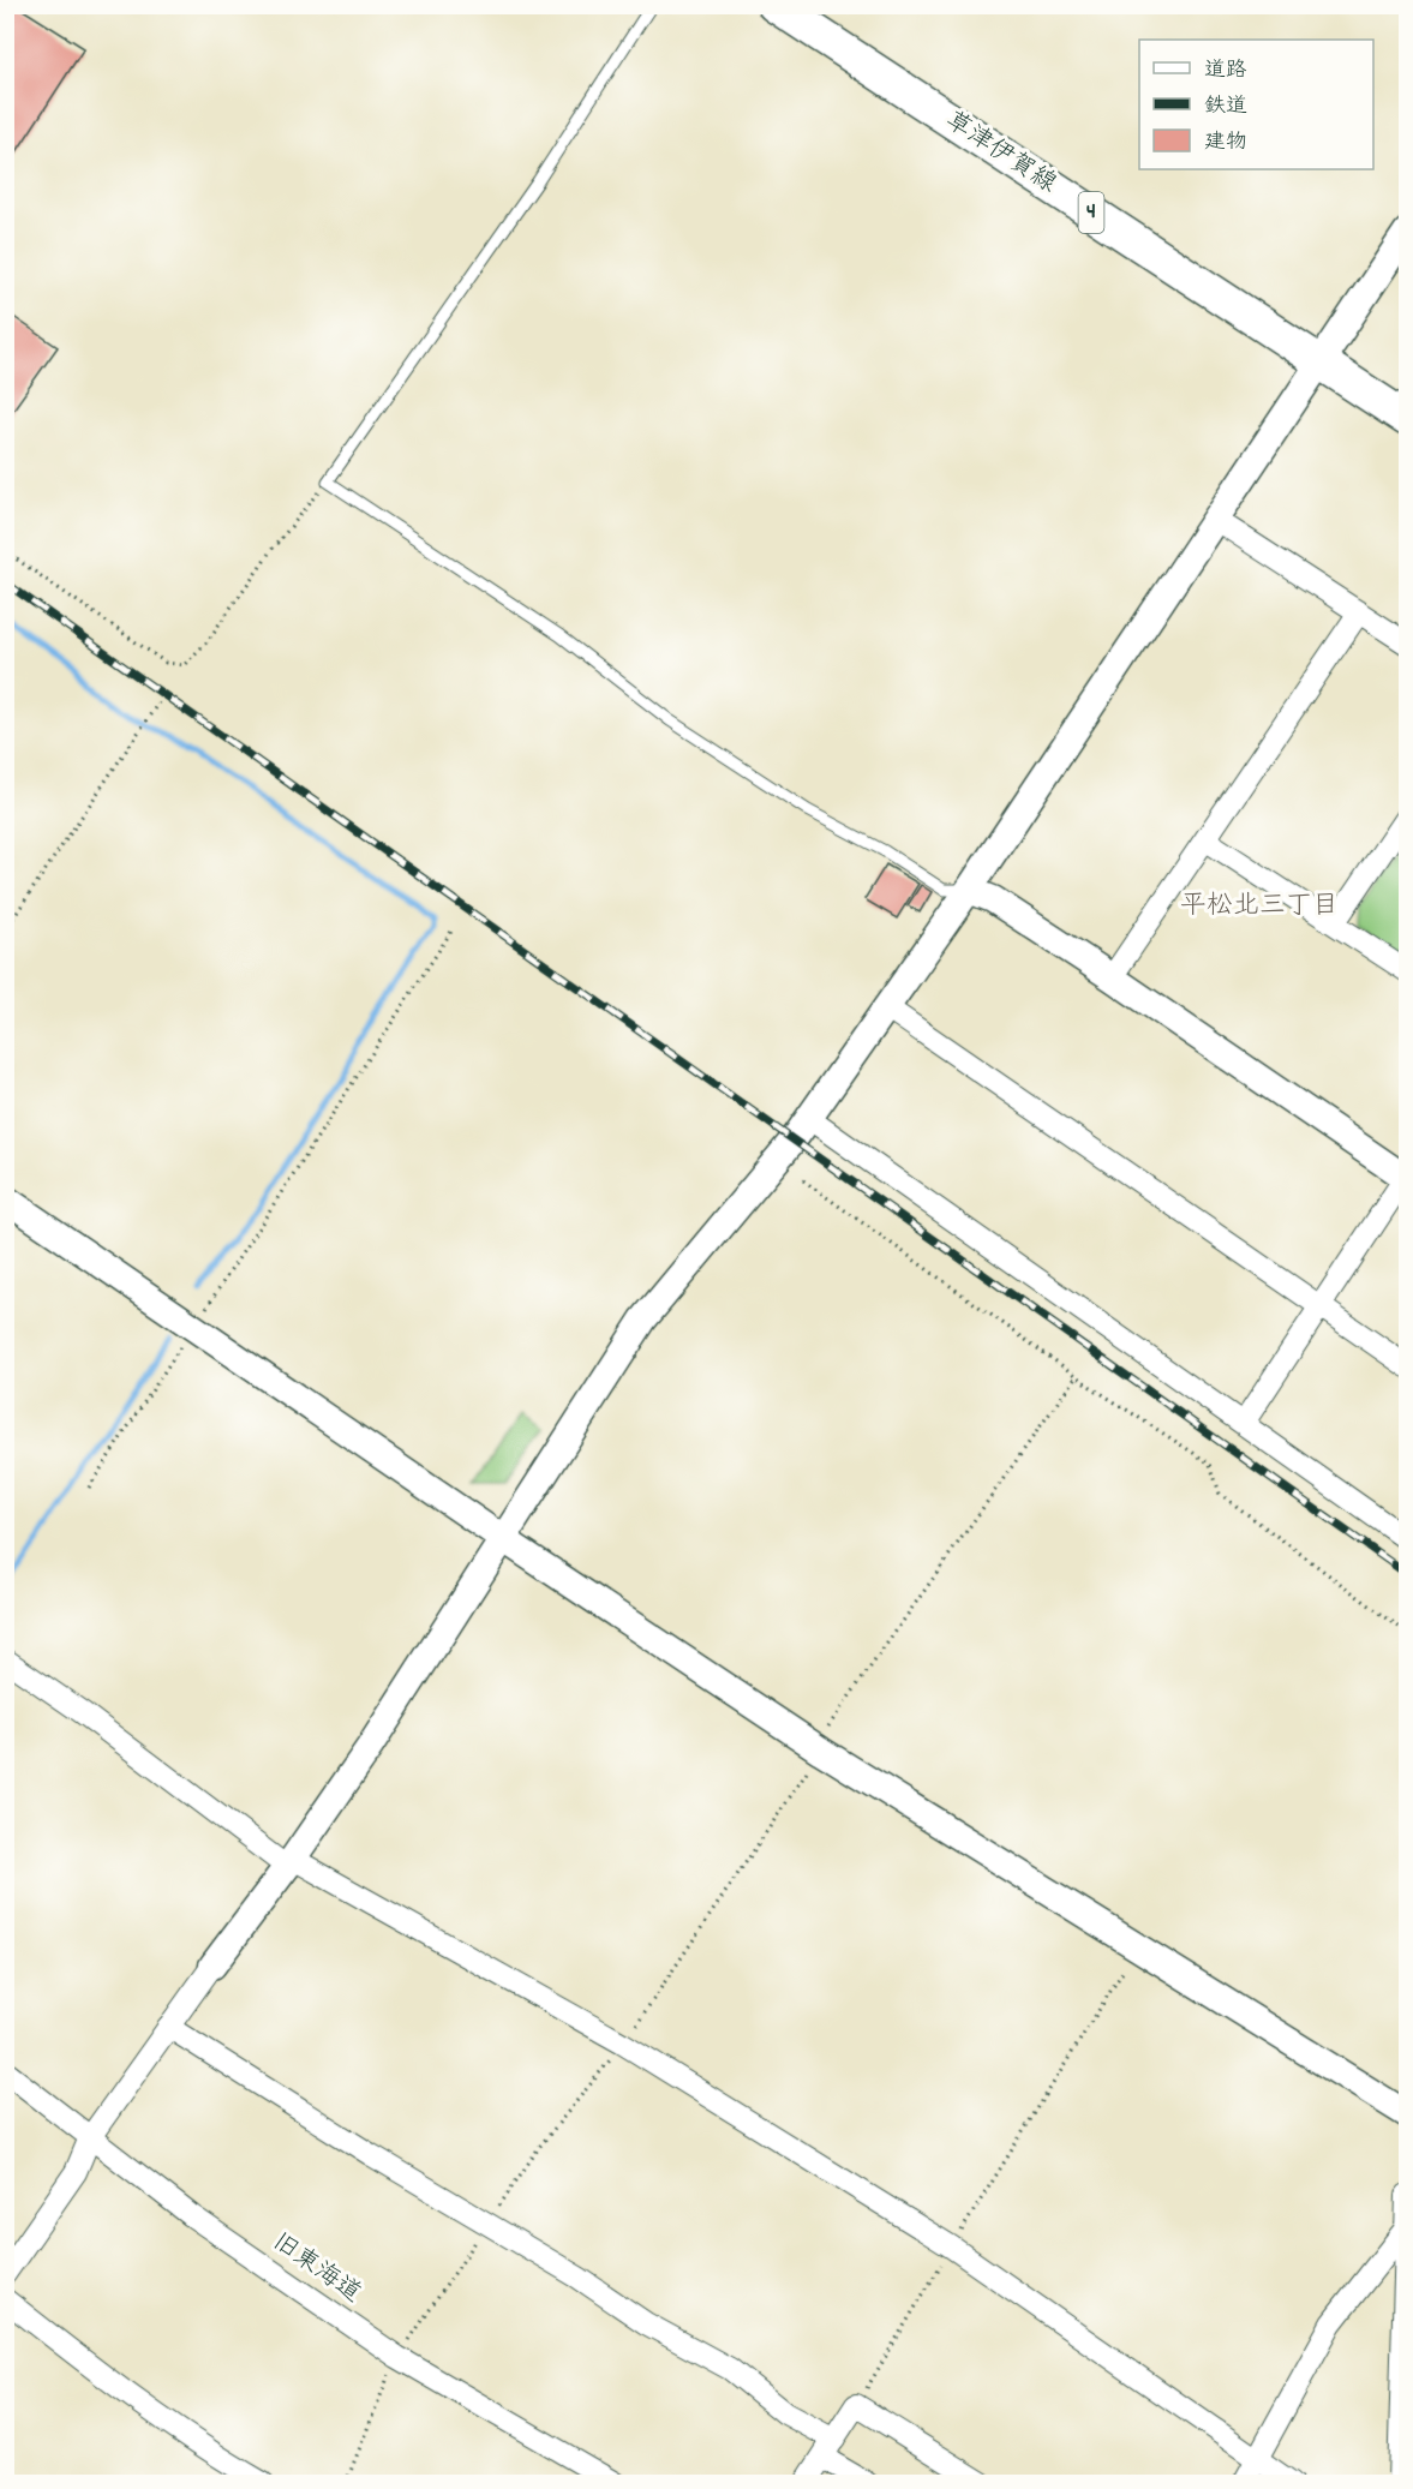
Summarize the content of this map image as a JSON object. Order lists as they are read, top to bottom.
{
  "streets": {
    "main road": ["草津伊賀線", "4"],
    "street": ["旧東海道"]
  },
  "districts": ["平松北三丁目"],
  "legend": ["道路", "鉄道", "建物"]
}
